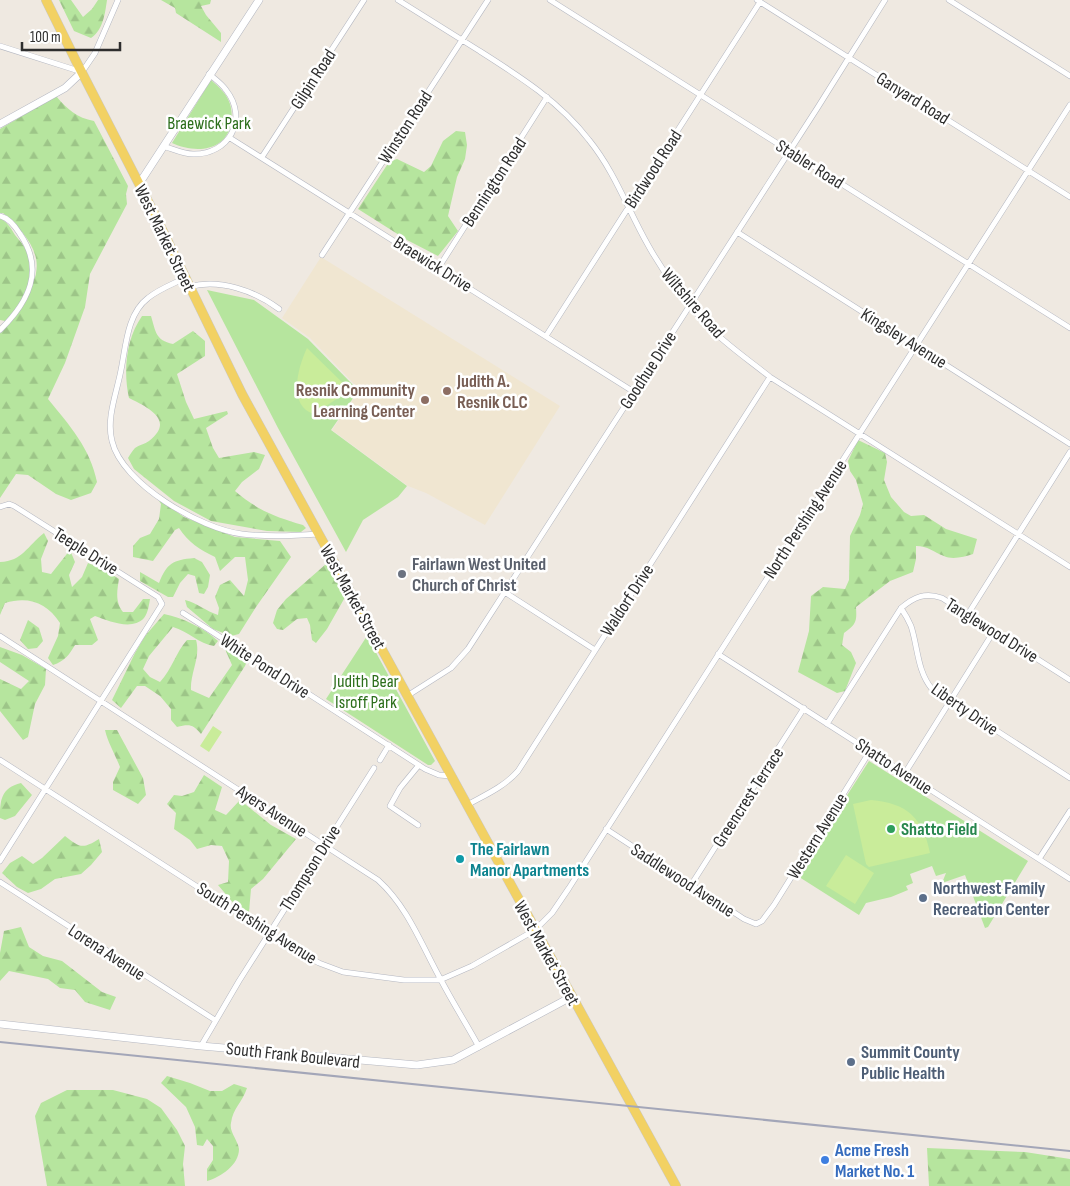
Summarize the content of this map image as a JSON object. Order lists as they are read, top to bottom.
{
  "streets": {
    "main road": ["West Market Street"],
    "street": [
      "Gilpin Road",
      "Ganyard Road",
      "Winston Road",
      "Stabler Road",
      "Birdwood Road",
      "Bennington Road",
      "Braewick Drive",
      "Wiltshire Road",
      "Kingsley Avenue",
      "Goodhue Drive",
      "North Pershing Avenue",
      "Teeple Drive",
      "Waldorf Drive",
      "Tanglewood Drive",
      "White Pond Drive",
      "Liberty Drive",
      "Shatto Avenue",
      "Greencrest Terrace",
      "Ayers Avenue",
      "Western Avenue",
      "Thompson Drive",
      "Saddlewood Avenue",
      "South Pershing Avenue",
      "Lorena Avenue",
      "South Frank Boulevard"
    ]
  },
  "crossings": [
    ["Gilpin Road", "Braewick Drive"],
    ["Ganyard Road", "Birdwood Road"],
    ["Ganyard Road", "Goodhue Drive"],
    ["Ganyard Road", "North Pershing Avenue"],
    ["Winston Road", "Braewick Drive"],
    ["Winston Road", "Wiltshire Road"],
    ["Stabler Road", "Birdwood Road"],
    ["Stabler Road", "Goodhue Drive"],
    ["Stabler Road", "North Pershing Avenue"],
    ["Birdwood Road", "Braewick Drive"],
    ["Birdwood Road", "Wiltshire Road"],
    ["Bennington Road", "Braewick Drive"],
    ["Bennington Road", "Wiltshire Road"],
    ["West Market Street", "Goodhue Drive"],
    ["West Market Street", "North Pershing Avenue"],
    ["West Market Street", "Waldorf Drive"],
    ["West Market Street", "White Pond Drive"],
    ["West Market Street", "South Pershing Avenue"],
    ["West Market Street", "South Frank Boulevard"],
    ["Braewick Drive", "Goodhue Drive"],
    ["Wiltshire Road", "Goodhue Drive"],
    ["Wiltshire Road", "North Pershing Avenue"],
    ["Wiltshire Road", "Waldorf Drive"],
    ["Kingsley Avenue", "Goodhue Drive"],
    ["Kingsley Avenue", "North Pershing Avenue"],
    ["North Pershing Avenue", "Shatto Avenue"],
    ["North Pershing Avenue", "Saddlewood Avenue"],
    ["North Pershing Avenue", "South Pershing Avenue"],
    ["Teeple Drive", "Ayers Avenue"],
    ["Tanglewood Drive", "Liberty Drive"],
    ["Tanglewood Drive", "Shatto Avenue"],
    ["Shatto Avenue", "Greencrest Terrace"],
    ["Shatto Avenue", "Western Avenue"],
    ["Greencrest Terrace", "Saddlewood Avenue"],
    ["Ayers Avenue", "Thompson Drive"],
    ["Ayers Avenue", "South Pershing Avenue"],
    ["Ayers Avenue", "South Frank Boulevard"],
    ["Western Avenue", "Saddlewood Avenue"],
    ["Thompson Drive", "South Pershing Avenue"],
    ["Thompson Drive", "Lorena Avenue"],
    ["Thompson Drive", "South Frank Boulevard"]
  ],
  "parks": ["Braewick Park", "Judith Bear Isroff Park"],
  "places": [
    "Judith A. Resnik CLC",
    "Resnik Community Learning Center",
    "Fairlawn West United Church of Christ",
    "Shatto Field",
    "The Fairlawn Manor Apartments",
    "Northwest Family Recreation Center",
    "Summit County Public Health",
    "Acme Fresh Market No. 1"
  ],
  "scale_bar": "100 m"
}
